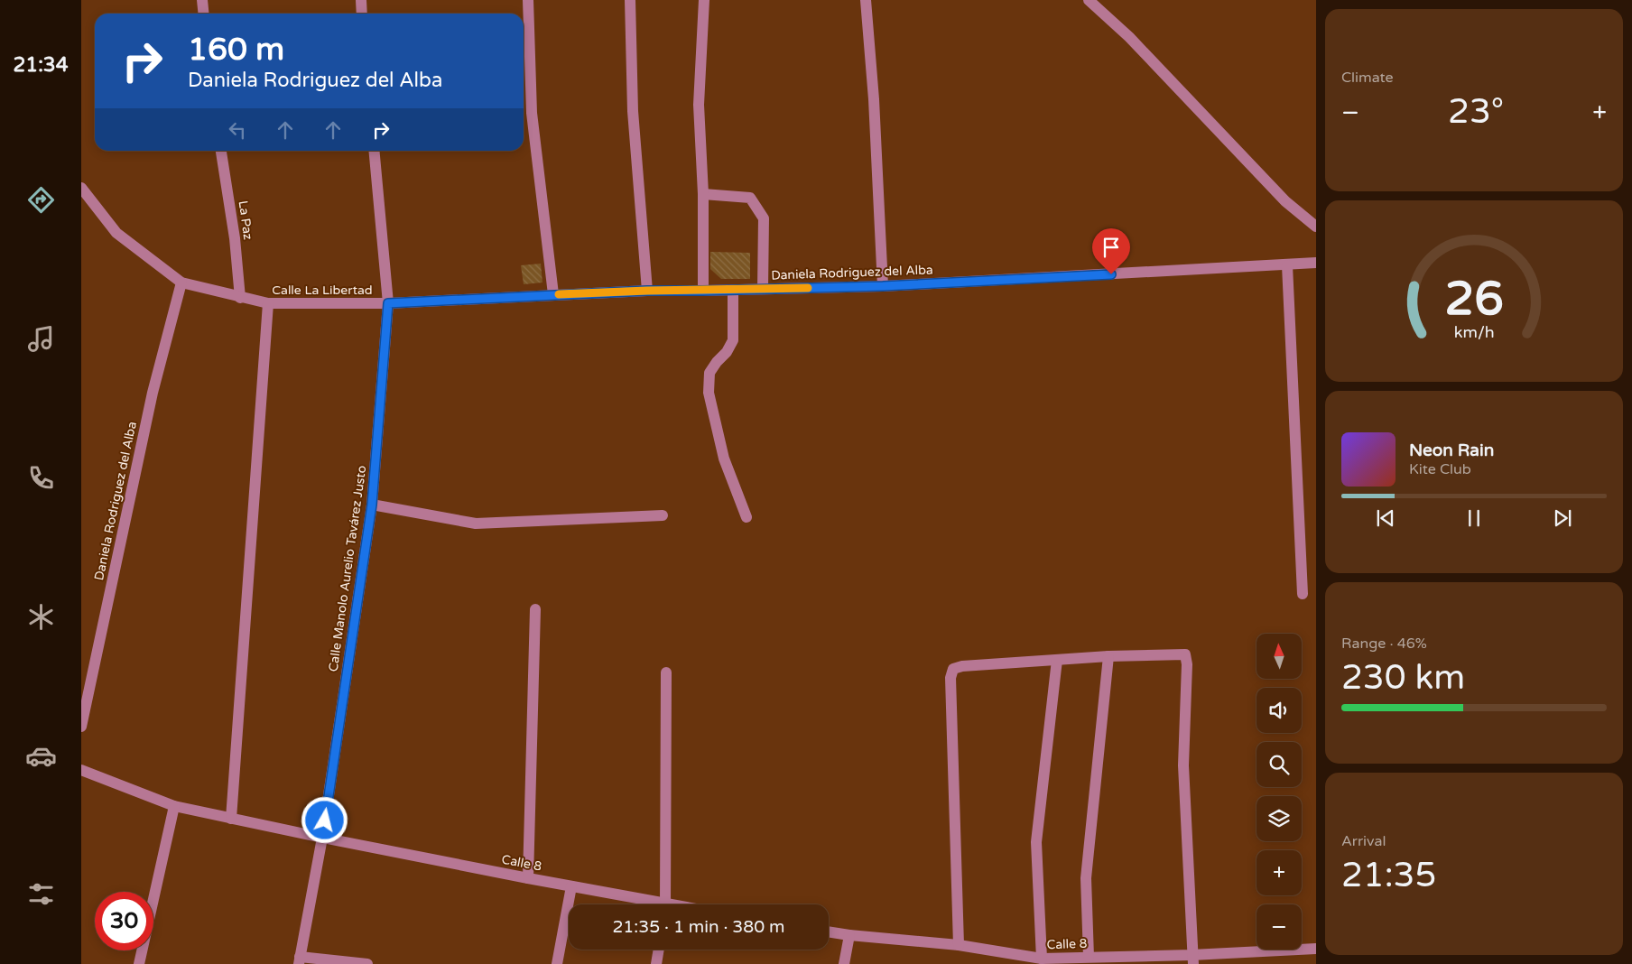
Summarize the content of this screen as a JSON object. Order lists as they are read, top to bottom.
{
  "streets": {
    "street": [
      "La Paz",
      "Daniela Rodriguez del Alba",
      "Calle La Libertad",
      "Calle Manolo Aurelio Tavárez Justo",
      "Calle 8"
    ]
  },
  "crossings": [
    ["La Paz", "Calle La Libertad"],
    ["Daniela Rodriguez del Alba", "Calle La Libertad"],
    ["Daniela Rodriguez del Alba", "Calle Manolo Aurelio Tavárez Justo"],
    ["Calle La Libertad", "Calle Manolo Aurelio Tavárez Justo"],
    ["Calle Manolo Aurelio Tavárez Justo", "Calle 8"]
  ],
  "north": "top",
  "page": {
    "tabs": "21:34",
    "tile": [
      "Climate",
      ["Range · 46%", "230 km"],
      ["Arrival", "21:35"]
    ],
    "turn": ["160 m", "Daniela Rodriguez del Alba"],
    "heat": ["−", "23°", "+"],
    "song": ["Neon Rain", "Kite Club"],
    "map_buttons": ["+", "−"],
    "limit": "30",
    "trip": "21:35 · 1 min · 380 m",
    "gauge": ["26", "km/h"]
  }
}
